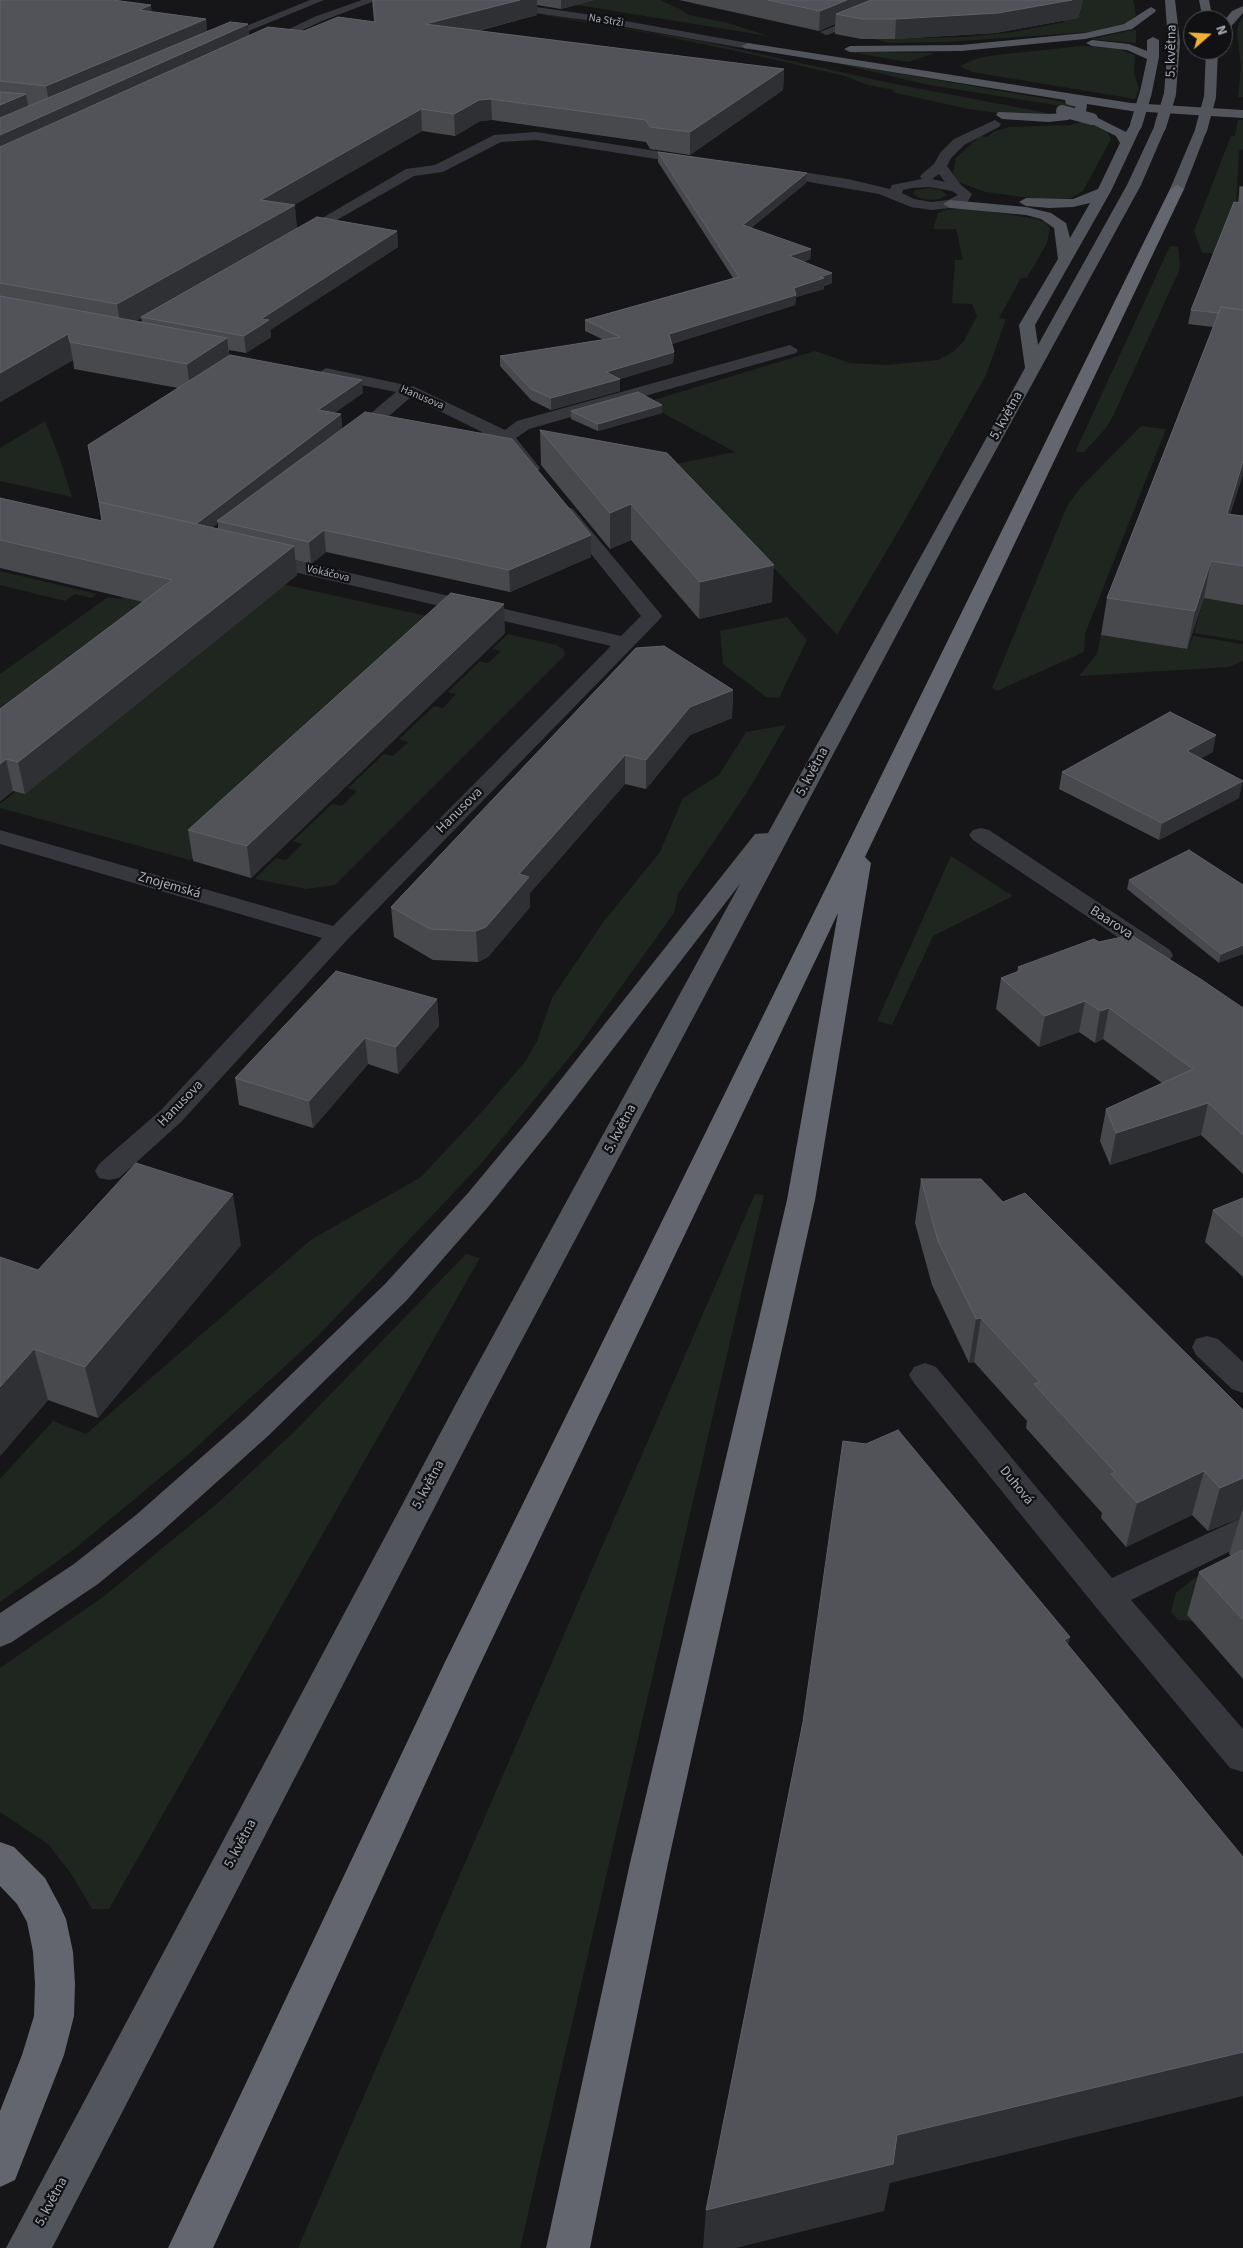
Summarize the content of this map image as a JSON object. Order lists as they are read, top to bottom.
{
  "streets": {
    "main road": ["5. května"],
    "street": [
      "Na Strži",
      "Hanusova",
      "Vokáčova",
      "Znojemská",
      "Baarova",
      "Duhová"
    ]
  },
  "crossings": [
    ["Hanusova", "Vokáčova"],
    ["Hanusova", "Znojemská"]
  ],
  "north": "right"
}
